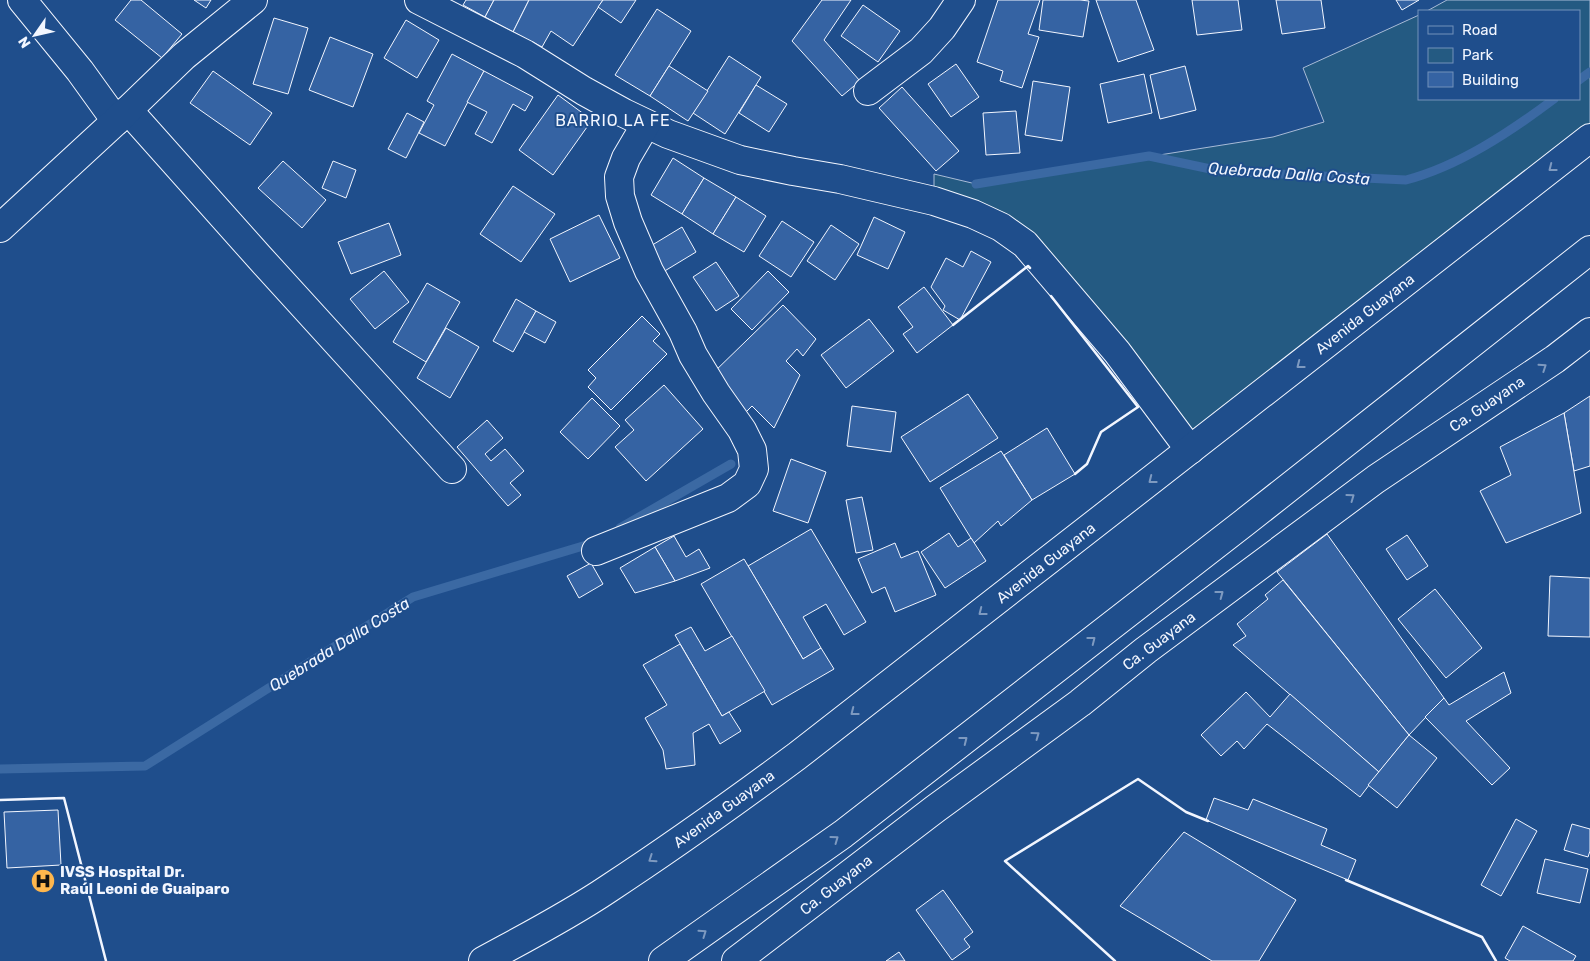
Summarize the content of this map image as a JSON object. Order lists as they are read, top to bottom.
{
  "streets": {
    "street": ["Avenida Guayana", "Ca. Guayana"]
  },
  "districts": ["BARRIO LA FE"],
  "water": ["Quebrada Dalla Costa"],
  "places": {
    "hospital": ["IVSS Hospital Dr. Raúl Leoni de Guaiparo"]
  },
  "legend": ["Road", "Park", "Building"],
  "north": "bottom left"
}
